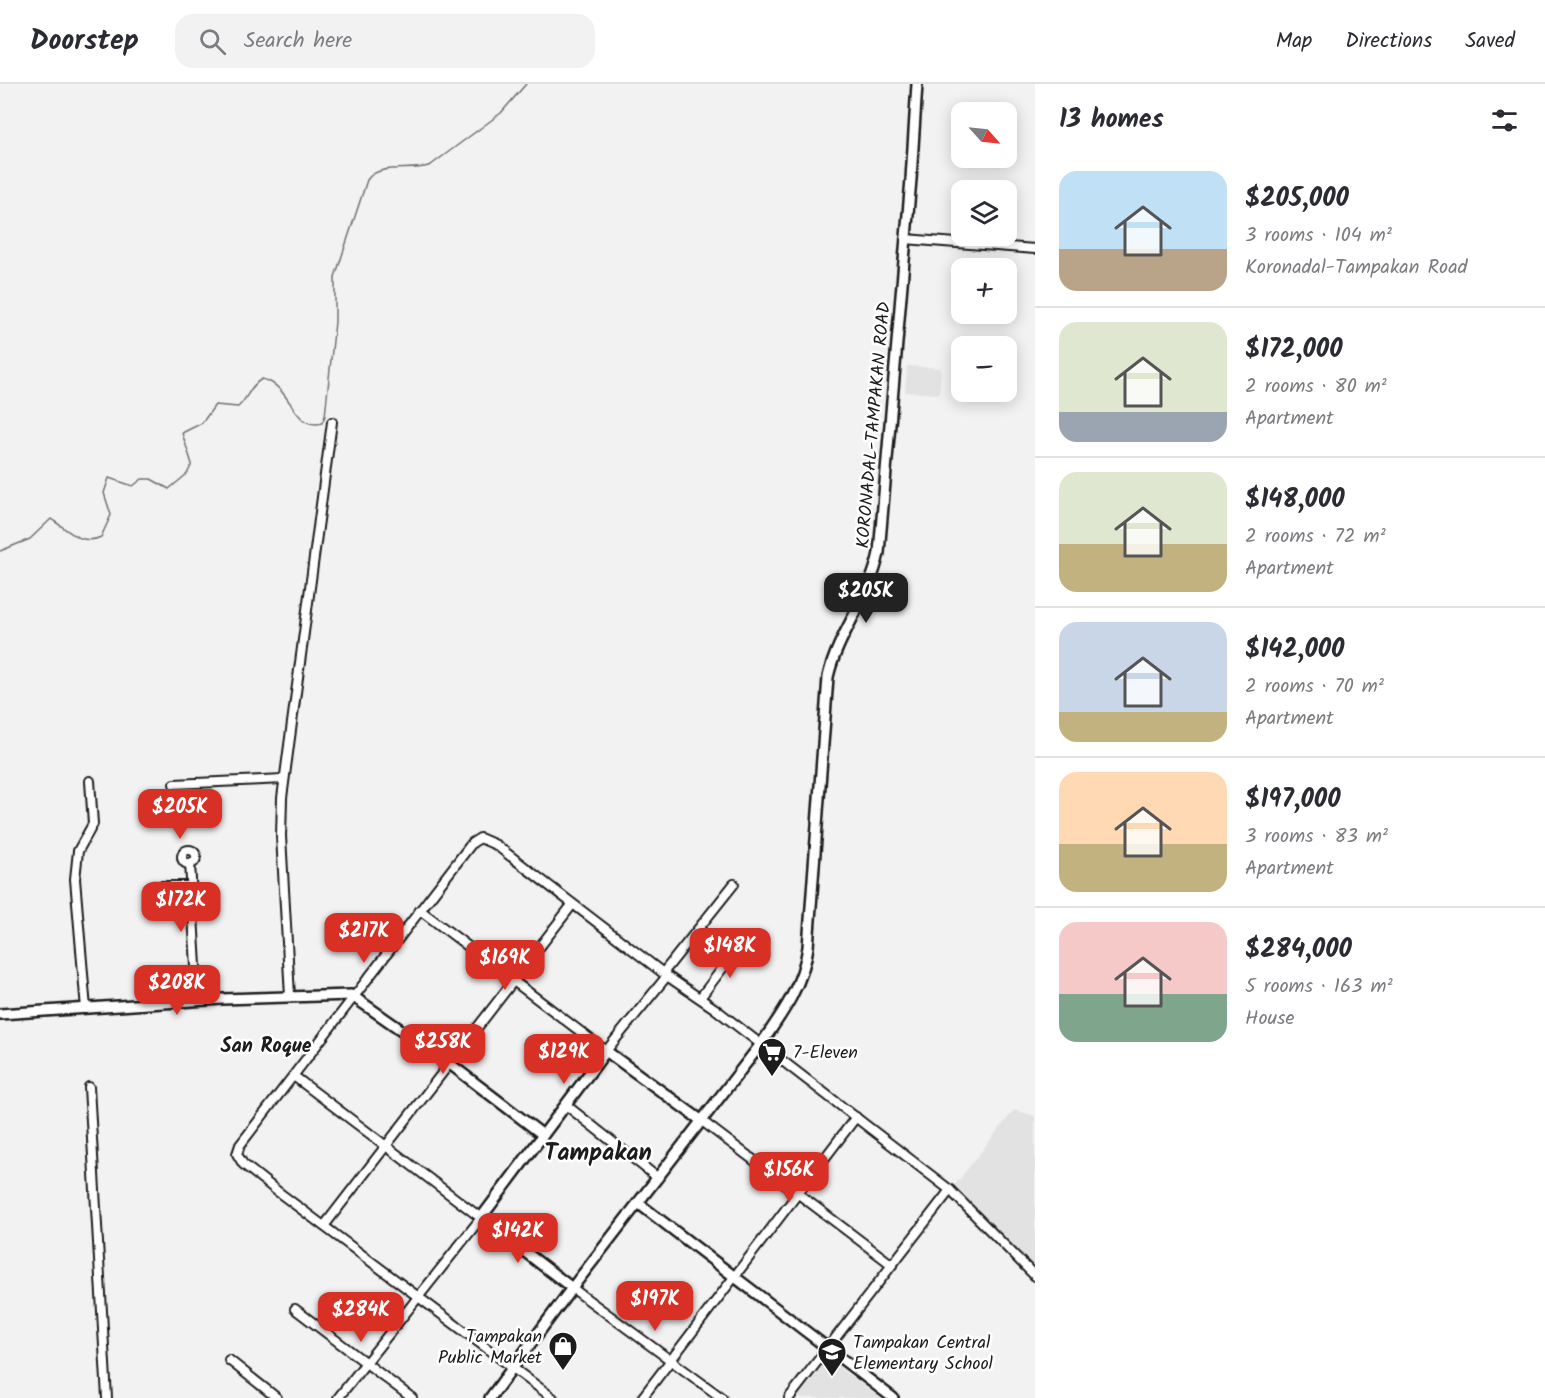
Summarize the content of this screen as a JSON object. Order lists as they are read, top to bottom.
{
  "streets": {
    "main road": ["KORONADAL-TAMPAKAN ROAD"]
  },
  "districts": ["San Roque", "Tampakan"],
  "places": {
    "supermarket": ["7-Eleven"],
    "shop": ["Tampakan Public Market"],
    "school or university": ["Tampakan Central Elementary School"]
  },
  "north": "bottom right",
  "page": {
    "header": "Doorstep",
    "search": "Search here",
    "nav": ["Map", "Directions", "Saved"],
    "heading": "13 homes",
    "map_buttons": ["+", "−"],
    "list": [
      {
        "name": "$205,000",
        "note": "3 rooms · 104 m² · Koronadal-Tampakan Road"
      },
      {
        "name": "$172,000",
        "note": "2 rooms · 80 m² · Apartment"
      },
      {
        "name": "$148,000",
        "note": "2 rooms · 72 m² · Apartment"
      },
      {
        "name": "$142,000",
        "note": "2 rooms · 70 m² · Apartment"
      },
      {
        "name": "$197,000",
        "note": "3 rooms · 83 m² · Apartment"
      },
      {
        "name": "$284,000",
        "note": "5 rooms · 163 m² · House"
      }
    ],
    "price": [
      "$205K",
      "$205K",
      "$172K",
      "$217K",
      "$148K",
      "$169K",
      "$208K",
      "$258K",
      "$129K",
      "$156K",
      "$142K",
      "$197K",
      "$284K"
    ]
  }
}
